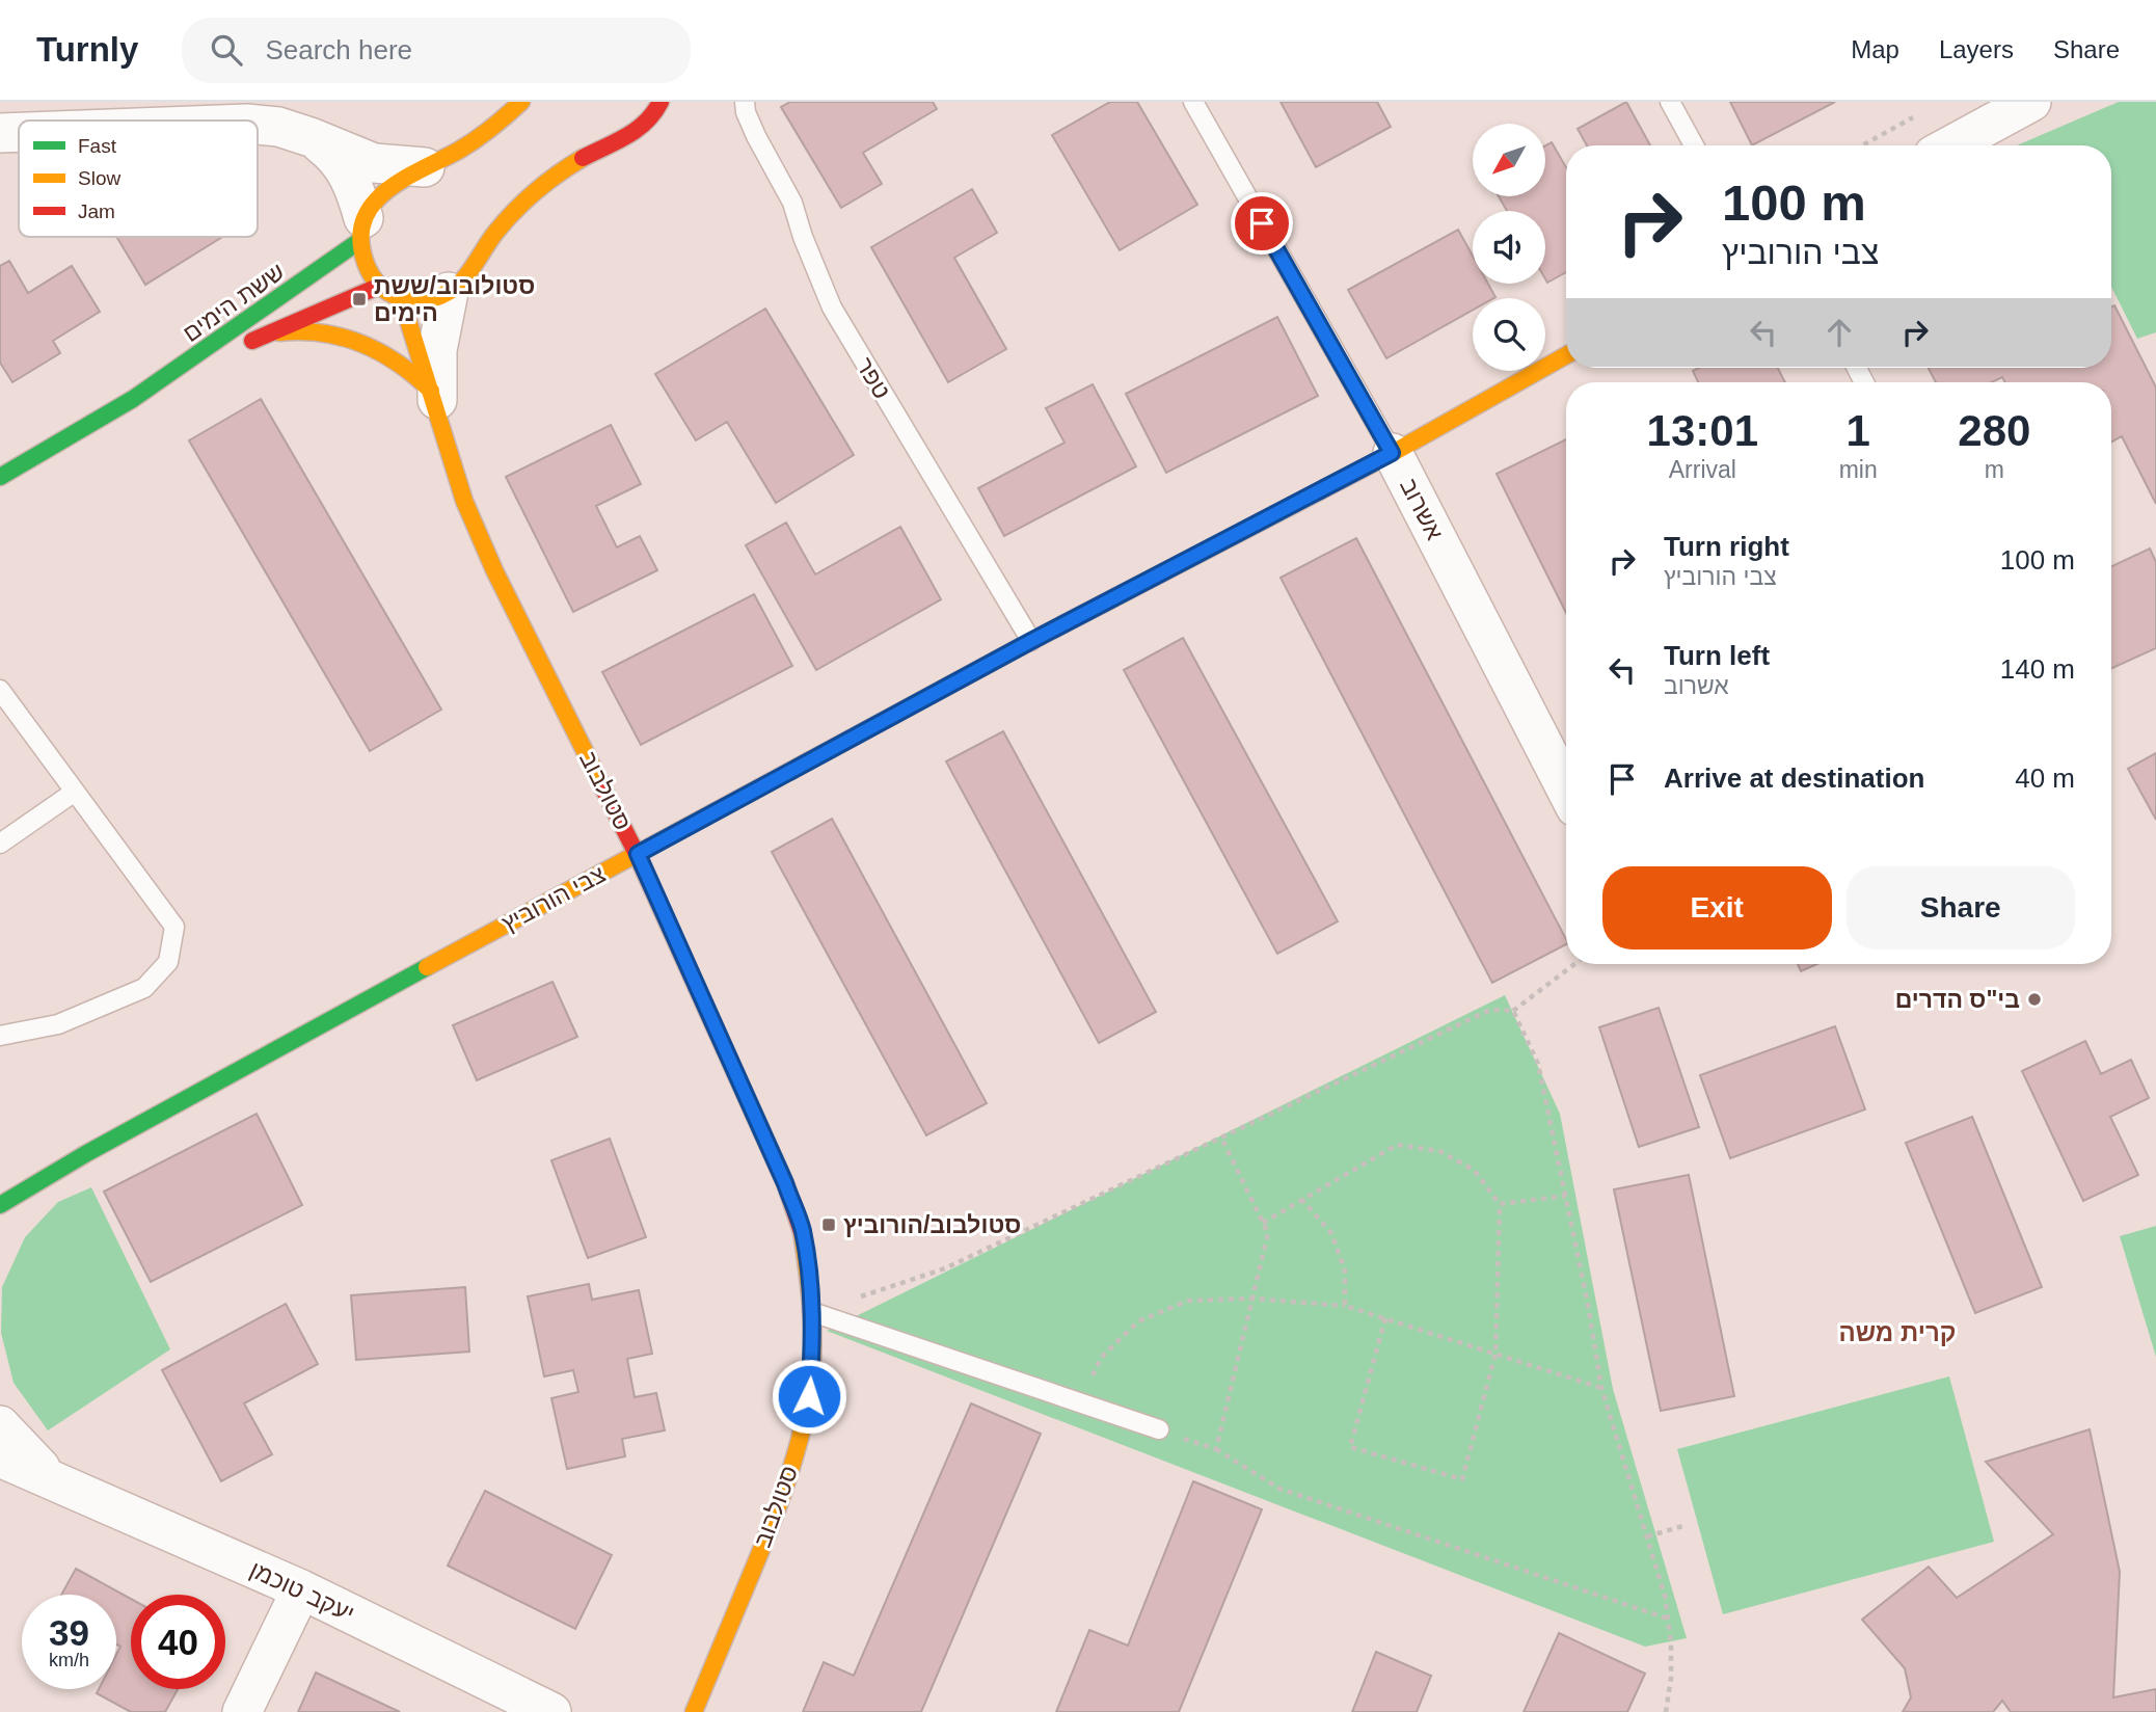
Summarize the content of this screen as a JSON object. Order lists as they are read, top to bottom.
{
  "streets": {
    "street": [
      "ששת הימים",
      "אשרוב",
      "סטולבוב",
      "צבי הורוביץ",
      "יעקב טוכמן"
    ],
    "lane": ["טפר"]
  },
  "crossings": [
    ["טפר", "צבי הורוביץ"],
    ["אשרוב", "צבי הורוביץ"],
    ["סטולבוב", "צבי הורוביץ"]
  ],
  "districts": ["קרית משה"],
  "places": {
    "transit": ["סטולובוב/ששת הימים", "סטולבוב/הורוביץ"],
    "other": ["בי\"ס הדרים"]
  },
  "legend": ["Fast", "Slow", "Jam"],
  "north": "bottom left",
  "page": {
    "header": "Turnly",
    "search": "Search here",
    "nav": ["Map", "Layers", "Share"],
    "turn": ["100 m", "צבי הורוביץ"],
    "eta": [
      "13:01",
      "Arrival",
      "1",
      "min",
      "280",
      "m"
    ],
    "list": [
      {
        "name": "Turn right",
        "note": "צבי הורוביץ",
        "value": "100 m"
      },
      {
        "name": "Turn left",
        "note": "אשרוב",
        "value": "140 m"
      },
      {
        "name": "Arrive at destination",
        "value": "40 m"
      }
    ],
    "buttons": ["Exit", "Share"],
    "speed": "39 km/h",
    "limit": "40"
  }
}
